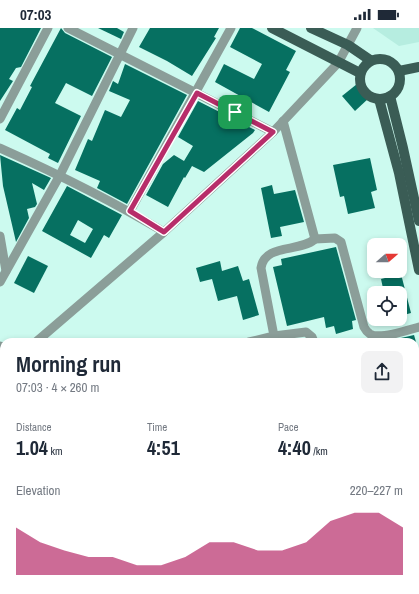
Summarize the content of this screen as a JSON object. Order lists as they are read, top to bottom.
{
  "north": "right",
  "page": {
    "status": "07:03",
    "heading": ["Morning run", "07:03 · 4 × 260 m"],
    "stats": [
      ["Distance", "1.04 km"],
      ["Time", "4:51"],
      ["Pace", "4:40 /km"]
    ],
    "chart": ["Elevation", "220–227 m"]
  }
}
